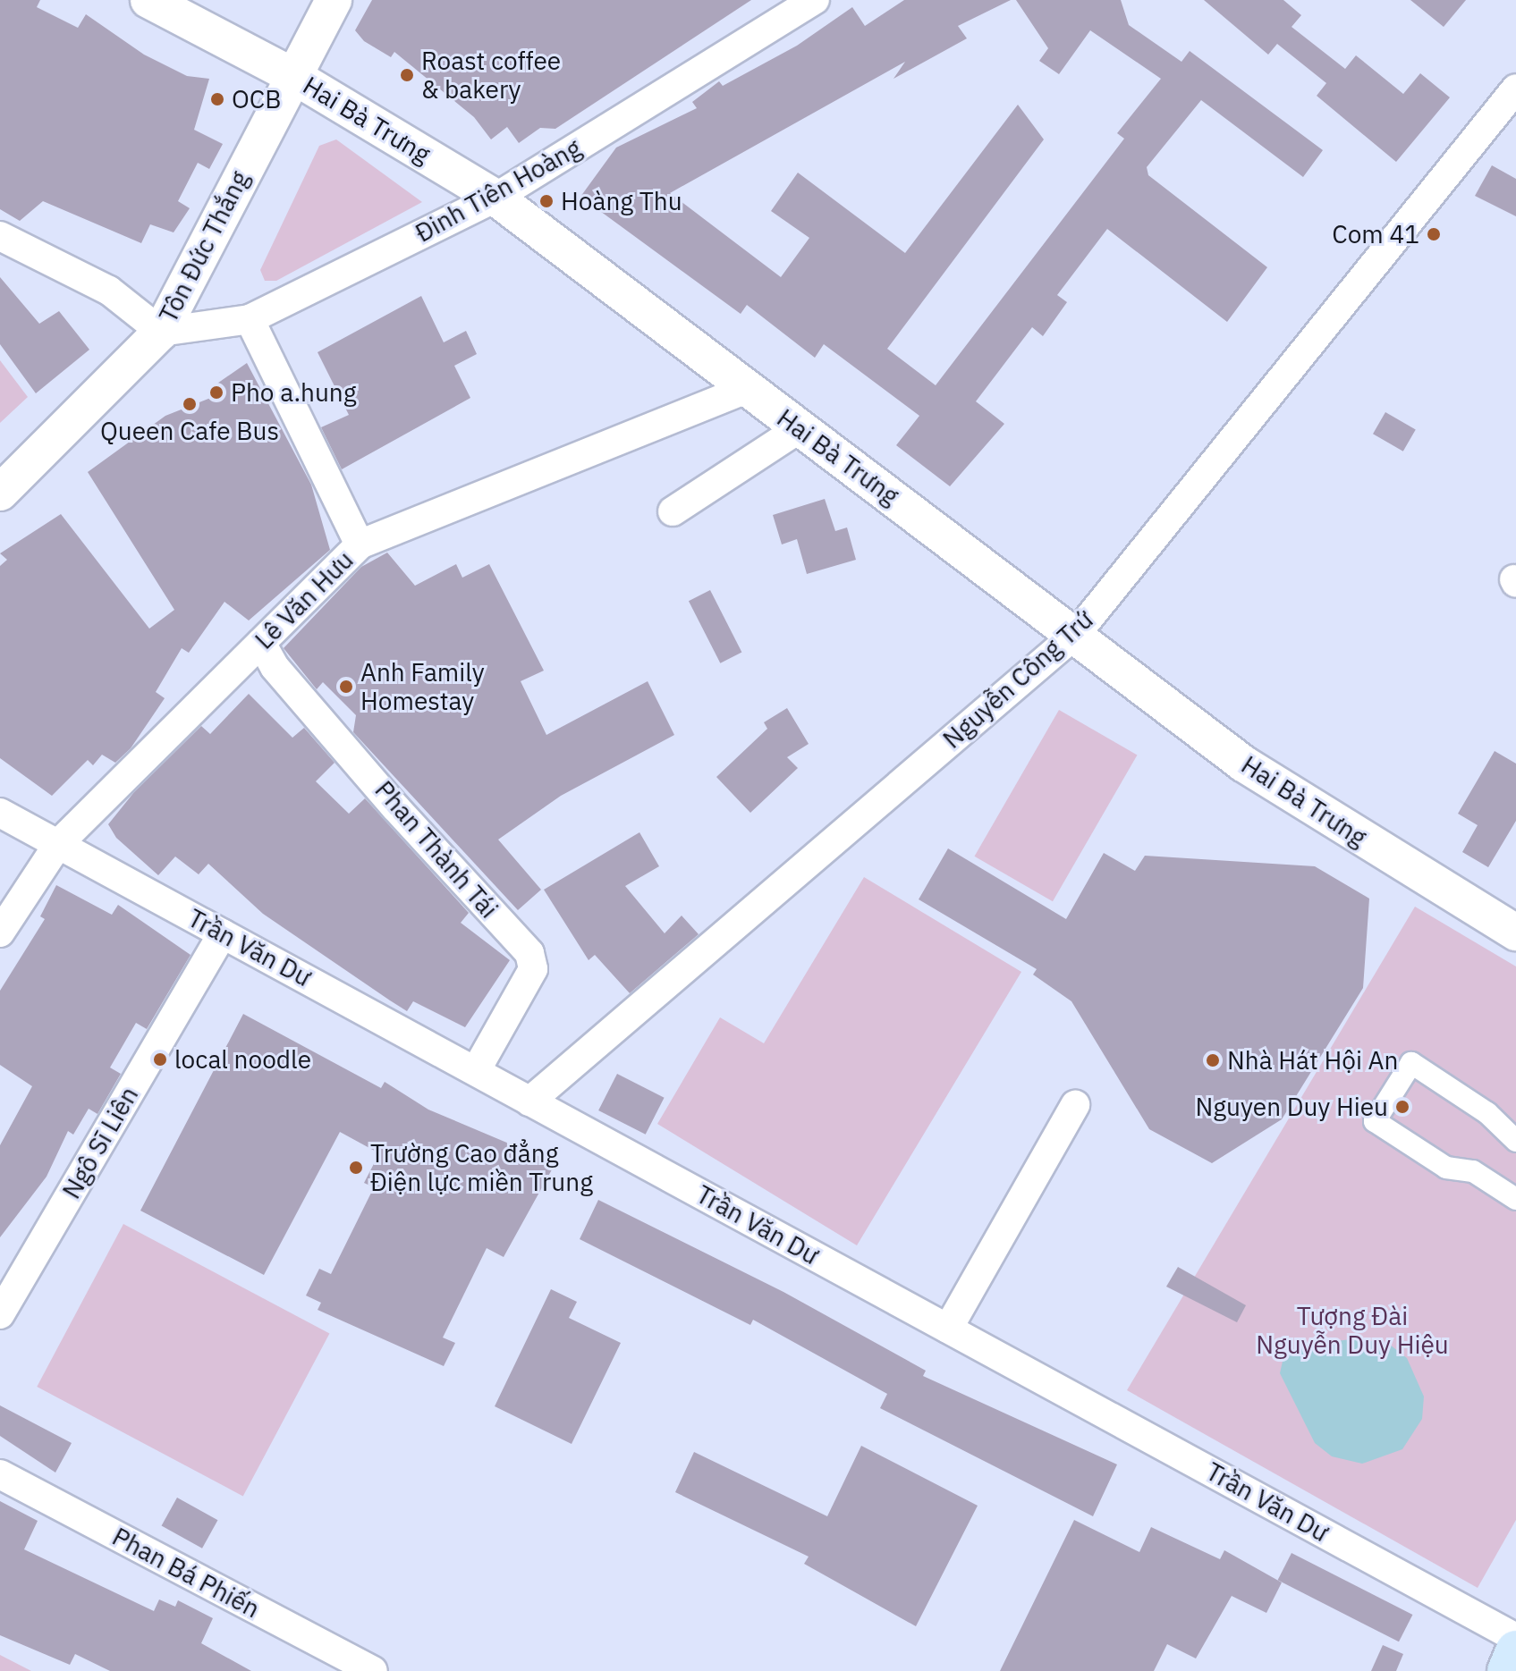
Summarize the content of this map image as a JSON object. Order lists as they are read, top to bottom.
{
  "streets": {
    "street": [
      "Hai Bà Trưng",
      "Đinh Tiên Hoàng",
      "Tôn Đức Thắng",
      "Lê Văn Hưu",
      "Nguyễn Công Trứ",
      "Phan Thành Tái",
      "Trần Văn Dư",
      "Ngô Sĩ Liên",
      "Phan Bá Phiến"
    ]
  },
  "crossings": [
    ["Hai Bà Trưng", "Đinh Tiên Hoàng"],
    ["Hai Bà Trưng", "Tôn Đức Thắng"],
    ["Hai Bà Trưng", "Lê Văn Hưu"],
    ["Hai Bà Trưng", "Nguyễn Công Trứ"],
    ["Đinh Tiên Hoàng", "Tôn Đức Thắng"],
    ["Lê Văn Hưu", "Phan Thành Tái"],
    ["Lê Văn Hưu", "Trần Văn Dư"],
    ["Nguyễn Công Trứ", "Trần Văn Dư"],
    ["Phan Thành Tái", "Trần Văn Dư"],
    ["Trần Văn Dư", "Ngô Sĩ Liên"]
  ],
  "parks": ["Tượng Đài Nguyễn Duy Hiệu"],
  "places": [
    "Roast coffee & bakery",
    "OCB",
    "Hoàng Thu",
    "Com 41",
    "Pho a.hung",
    "Queen Cafe Bus",
    "Anh Family Homestay",
    "local noodle",
    "Nhà Hát Hội An",
    "Nguyen Duy Hieu",
    "Trường Cao đẳng Điện lực miền Trung"
  ]
}
